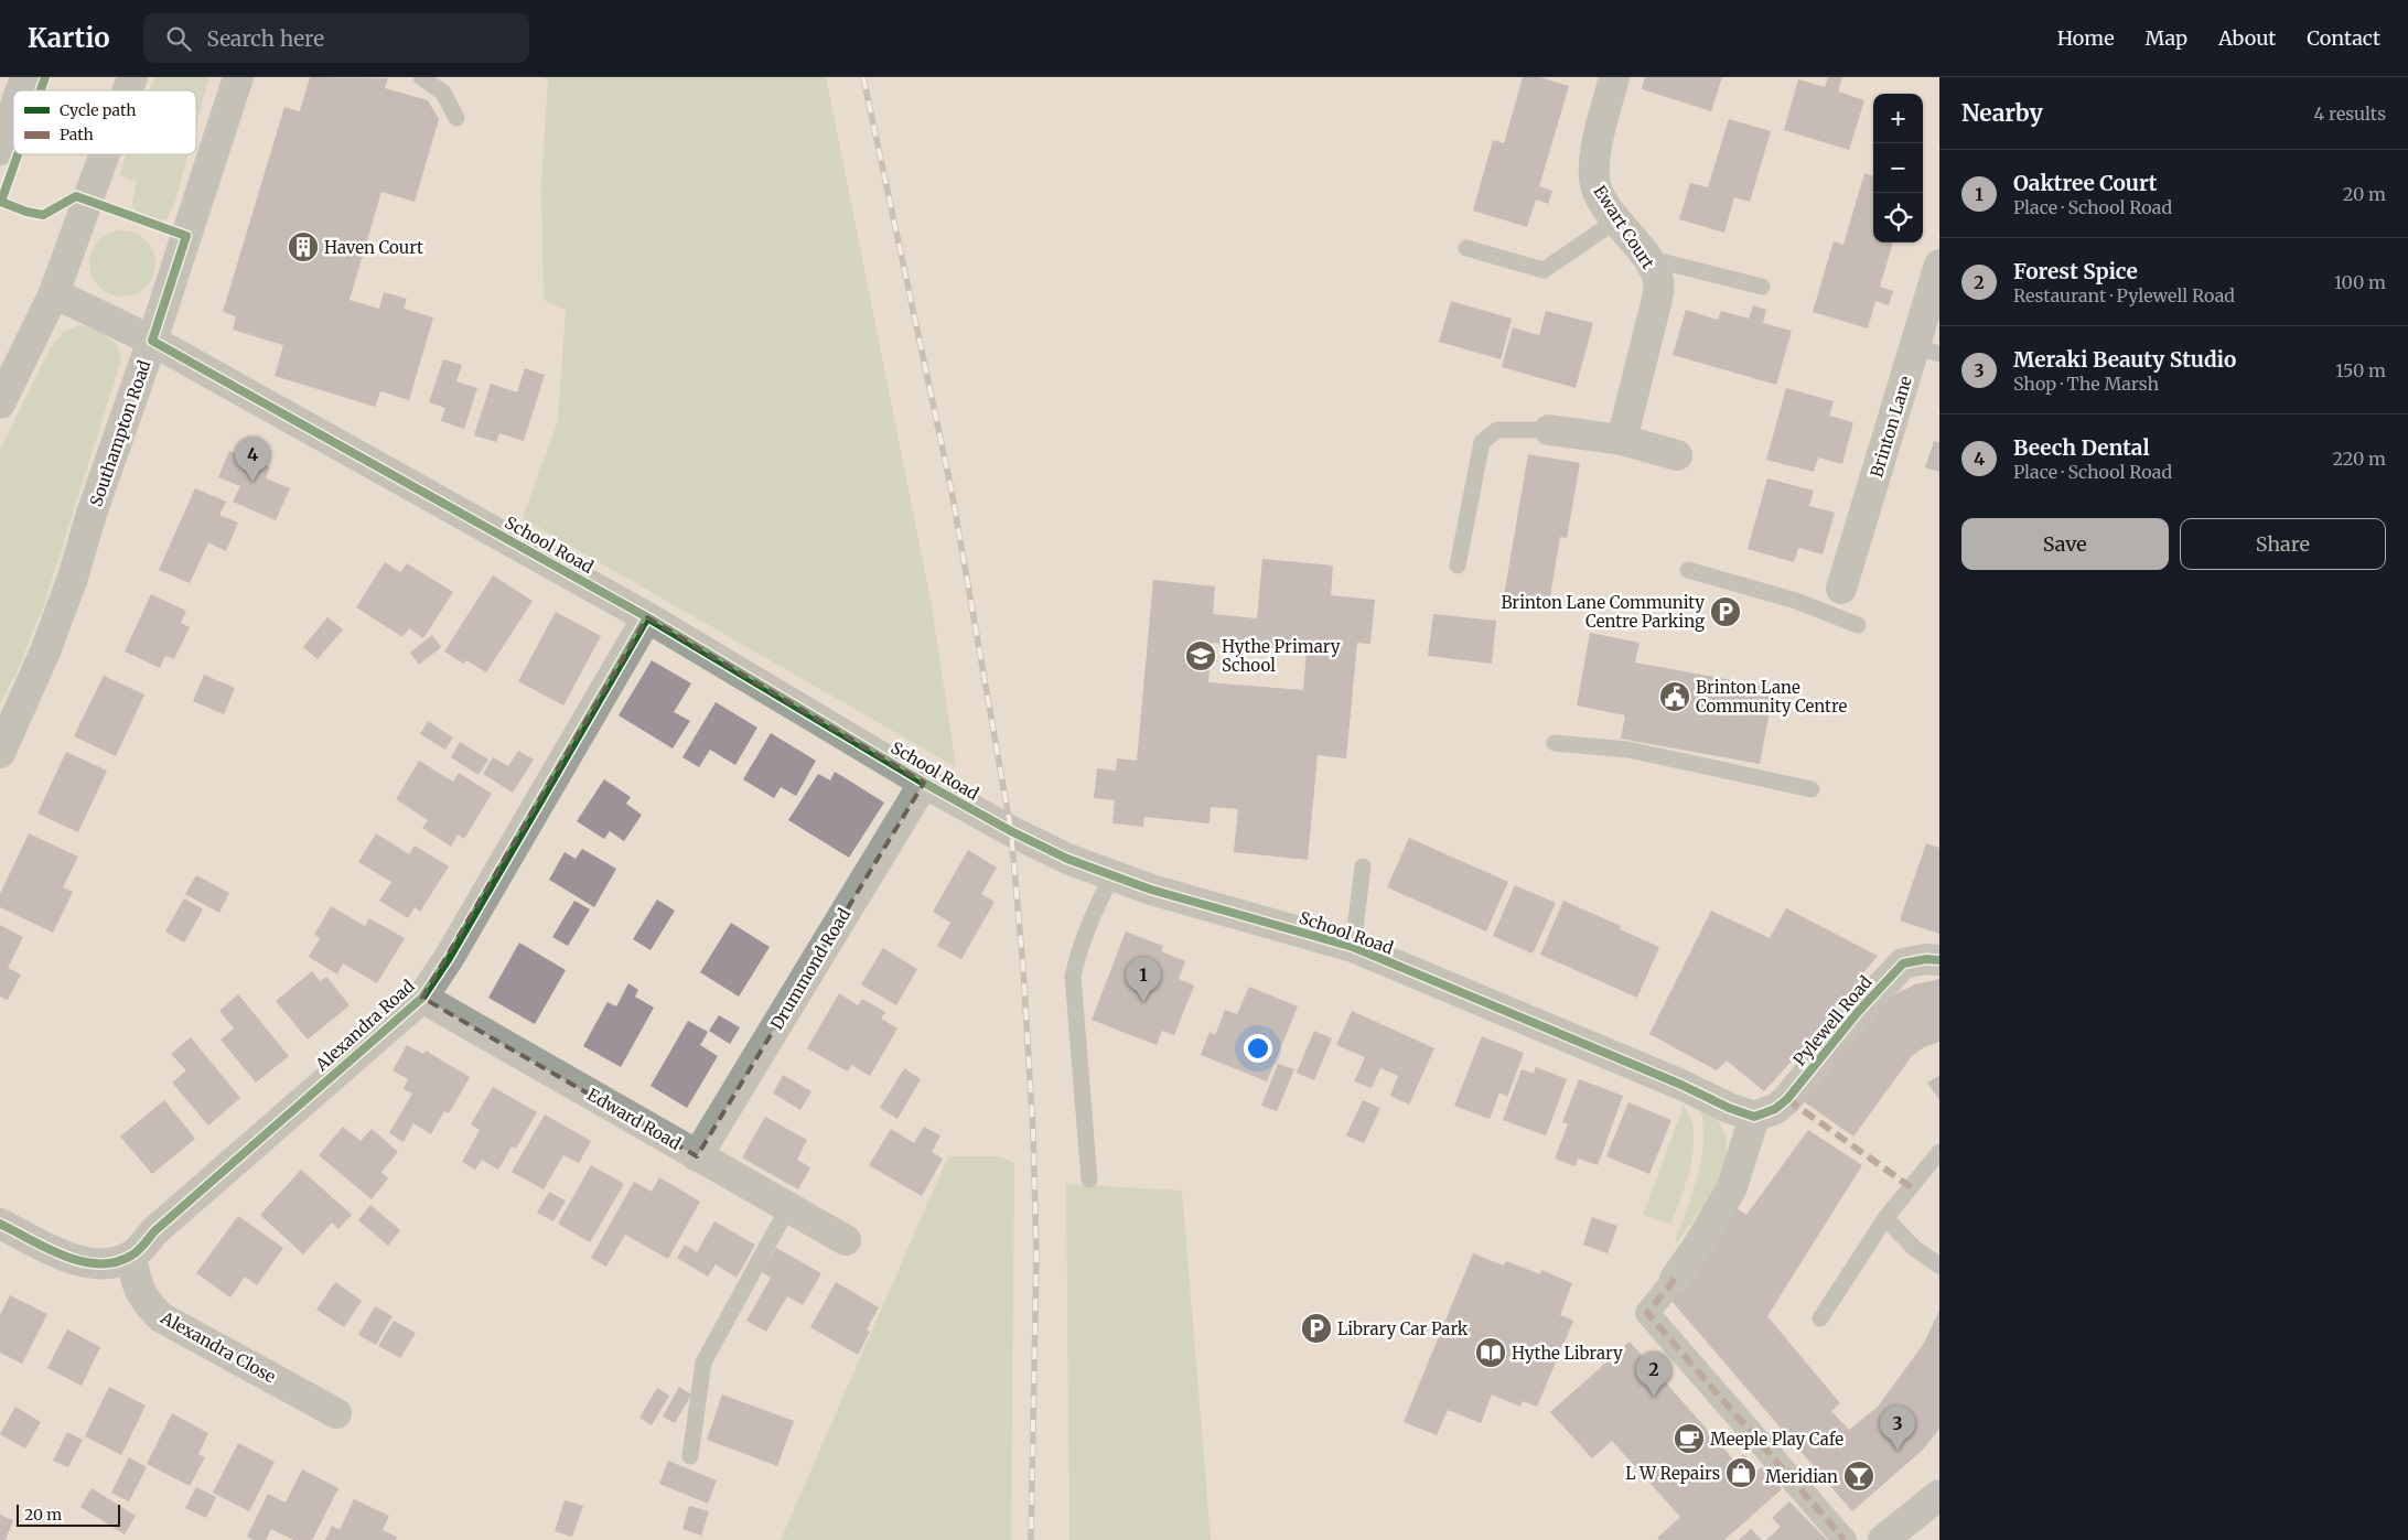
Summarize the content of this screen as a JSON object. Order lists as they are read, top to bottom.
{
  "streets": {
    "street": [
      "Ewart Court",
      "Brinton Lane",
      "Southampton Road",
      "School Road",
      "Drummond Road",
      "Pylewell Road",
      "Alexandra Road",
      "Edward Road",
      "Alexandra Close"
    ]
  },
  "crossings": [
    ["Southampton Road", "School Road"],
    ["School Road", "Drummond Road"],
    ["School Road", "Pylewell Road"],
    ["School Road", "Alexandra Road"],
    ["Drummond Road", "Edward Road"],
    ["Alexandra Road", "Edward Road"],
    ["Alexandra Road", "Alexandra Close"]
  ],
  "places": {
    "building": ["Haven Court"],
    "parking": ["Brinton Lane Community Centre Parking", "Library Car Park"],
    "school or university": ["Hythe Primary School"],
    "public building": ["Brinton Lane Community Centre"],
    "library": ["Hythe Library"],
    "cafe": ["Meeple Play Cafe"],
    "shop": ["L W Repairs"],
    "bar": ["Meridian"]
  },
  "legend": ["Cycle path", "Path"],
  "scale_bar": "20 m",
  "page": {
    "header": "Kartio",
    "search": "Search here",
    "nav": [
      "Home",
      "Map",
      "About",
      "Contact"
    ],
    "heading": ["Nearby", "4 results"],
    "map_buttons": ["+", "−"],
    "list": [
      {
        "mark": "1",
        "name": "Oaktree Court",
        "note": "Place · School Road",
        "value": "20 m"
      },
      {
        "mark": "2",
        "name": "Forest Spice",
        "note": "Restaurant · Pylewell Road",
        "value": "100 m"
      },
      {
        "mark": "3",
        "name": "Meraki Beauty Studio",
        "note": "Shop · The Marsh",
        "value": "150 m"
      },
      {
        "mark": "4",
        "name": "Beech Dental",
        "note": "Place · School Road",
        "value": "220 m"
      }
    ],
    "pins": [
      "4",
      "1",
      "2",
      "3"
    ],
    "buttons": ["Save", "Share"],
    "scale": "20 m"
  }
}
